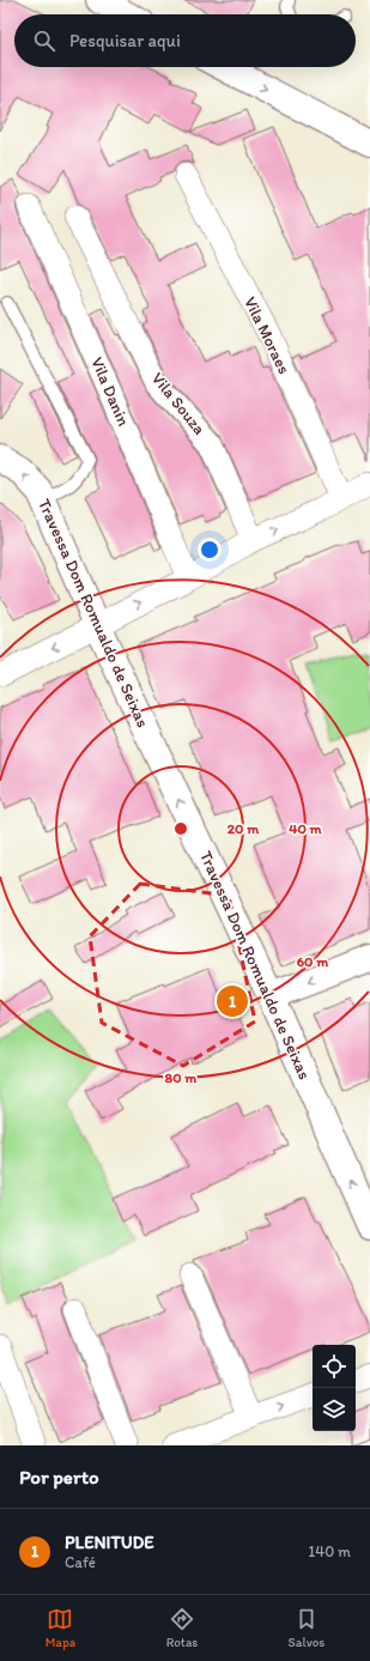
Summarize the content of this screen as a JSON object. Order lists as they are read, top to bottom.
{
  "streets": {
    "street": [
      "Vila Moraes",
      "Vila Danin",
      "Vila Souza",
      "Travessa Dom Romualdo de Seixas"
    ]
  },
  "one_way": ["Travessa Dom Romualdo de Seixas"],
  "page": {
    "search": "Pesquisar aqui",
    "pins": "1",
    "heading": "Por perto",
    "list": [
      {
        "mark": "1",
        "name": "PLENITUDE",
        "note": "Café",
        "value": "140 m"
      }
    ],
    "nav": ["Mapa", "Rotas", "Salvos"]
  },
  "rings": [
    "20 m",
    "40 m",
    "60 m",
    "80 m"
  ]
}
